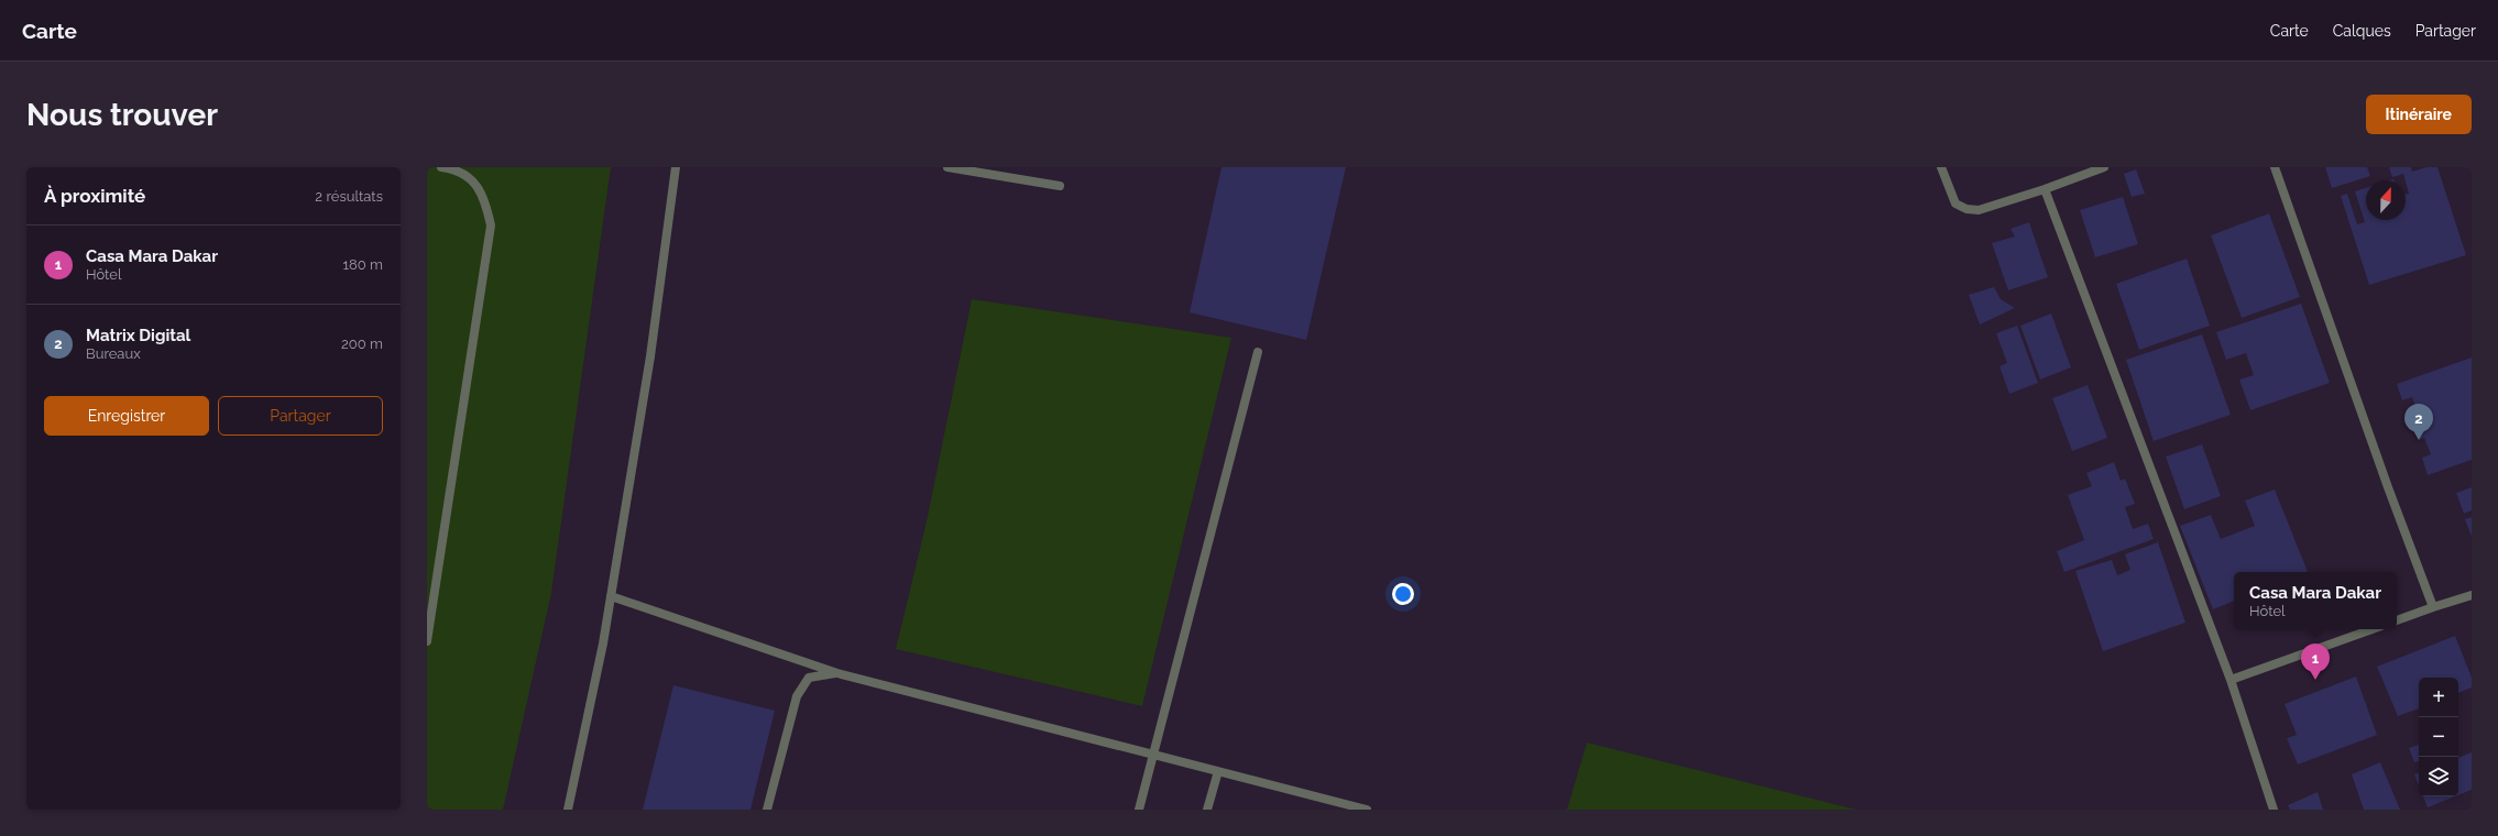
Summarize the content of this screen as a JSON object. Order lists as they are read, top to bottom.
{
  "north": "top",
  "page": {
    "header": "Carte",
    "nav": ["Carte", "Calques", "Partager"],
    "buttons": [
      "Itinéraire",
      ["Enregistrer", "Partager"]
    ],
    "title": "Nous trouver",
    "heading": ["À proximité", "2 résultats"],
    "list": [
      {
        "mark": "1",
        "name": "Casa Mara Dakar",
        "note": "Hôtel",
        "value": "180 m"
      },
      {
        "mark": "2",
        "name": "Matrix Digital",
        "note": "Bureaux",
        "value": "200 m"
      }
    ],
    "pins": ["2", "1"],
    "popup": ["Casa Mara Dakar", "Hôtel"],
    "map_buttons": ["+", "−"]
  }
}
